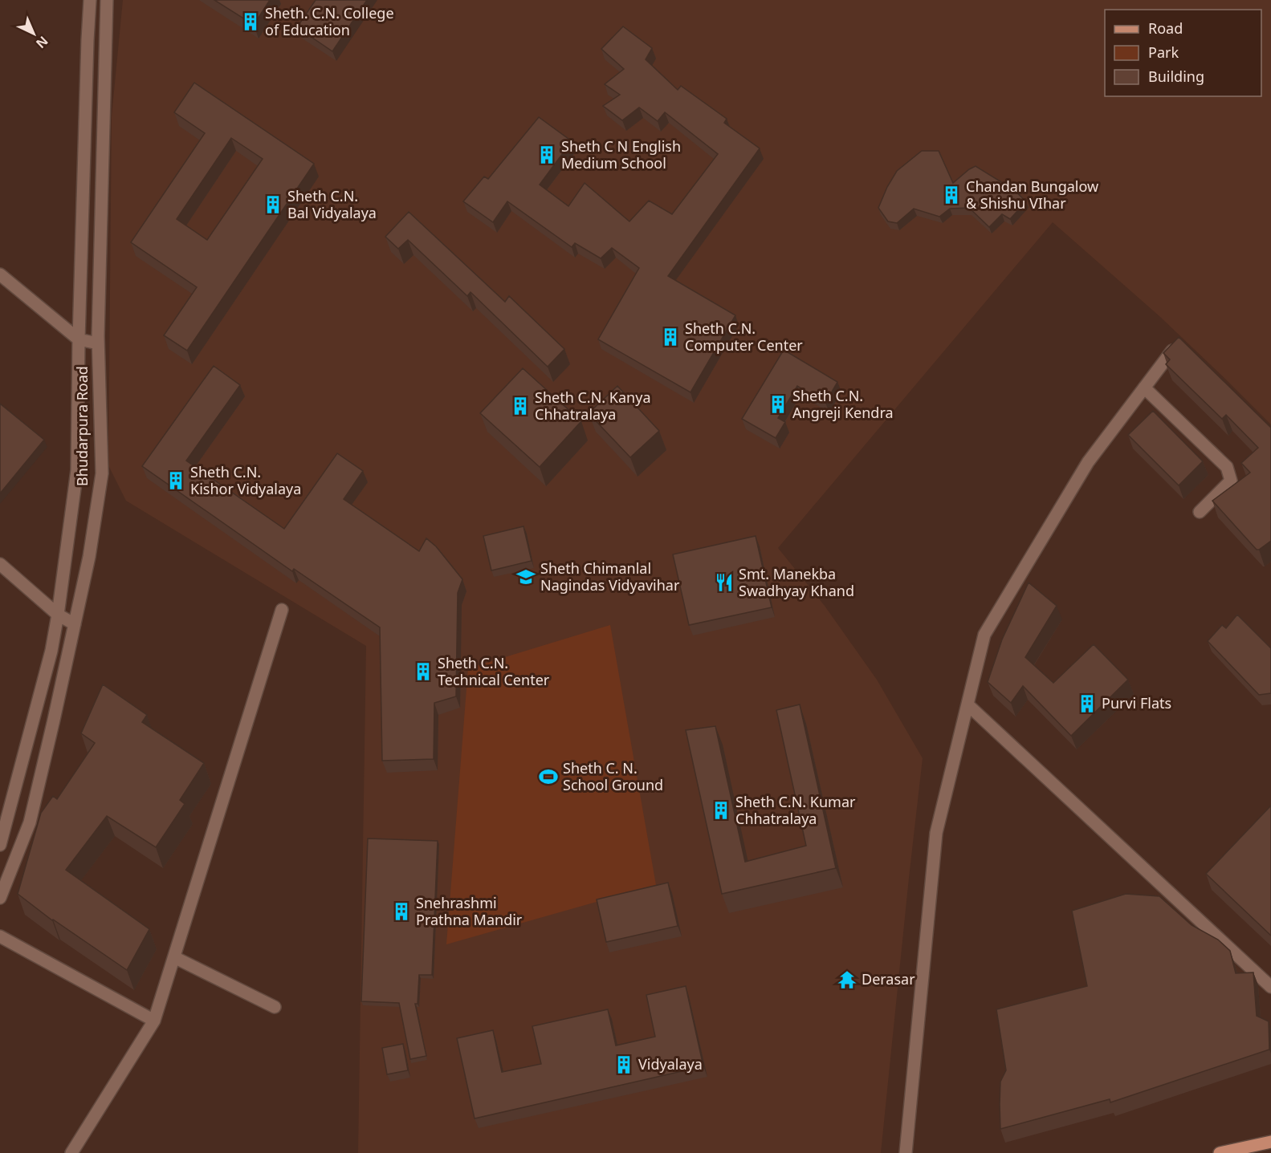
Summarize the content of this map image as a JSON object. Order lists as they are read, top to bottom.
{
  "streets": {
    "street": ["Bhudarpura Road"]
  },
  "places": {
    "building": [
      "Sheth. C.N. College of Education",
      "Sheth C N English Medium School",
      "Chandan Bungalow & Shishu VIhar",
      "Sheth C.N. Bal Vidyalaya",
      "Sheth C.N. Computer Center",
      "Sheth C.N. Angreji Kendra",
      "Sheth C.N. Kanya Chhatralaya",
      "Sheth C.N. Kishor Vidyalaya",
      "Sheth C.N. Technical Center",
      "Purvi Flats",
      "Sheth C.N. Kumar Chhatralaya",
      "Snehrashmi Prathna Mandir",
      "Vidyalaya"
    ],
    "school or university": ["Sheth Chimanlal Nagindas Vidyavihar"],
    "restaurant": ["Smt. Manekba Swadhyay Khand"],
    "sports": ["Sheth C. N. School Ground"],
    "temple": ["Derasar"]
  },
  "legend": ["Road", "Park", "Building"],
  "north": "bottom right"
}
